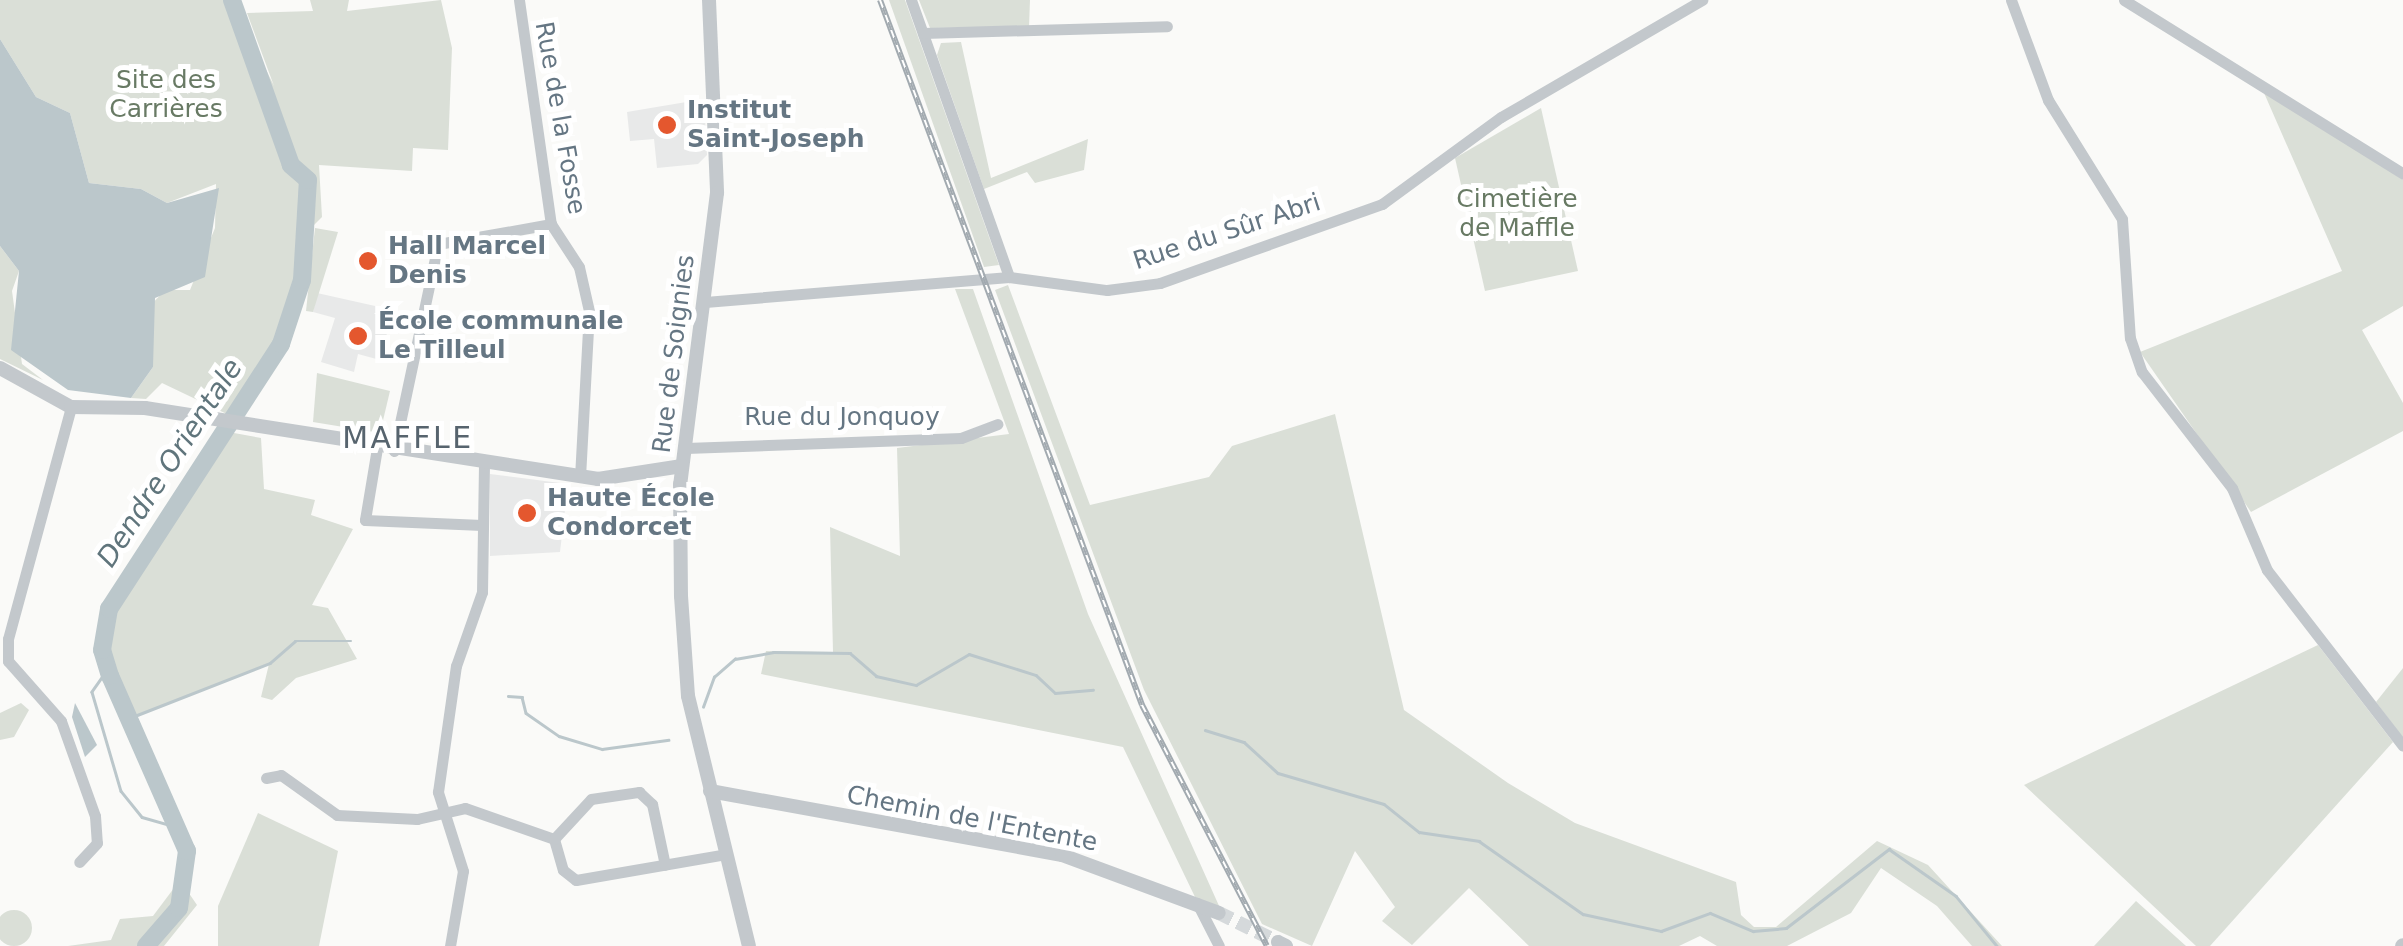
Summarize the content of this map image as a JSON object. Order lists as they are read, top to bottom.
{
  "streets": {
    "street": [
      "Rue de la Fosse",
      "Rue du Sûr Abri",
      "Rue de Soignies",
      "Rue du Jonquoy",
      "Chemin de l'Entente"
    ]
  },
  "crossings": [
    ["Rue du Sûr Abri", "Rue de Soignies"],
    ["Rue de Soignies", "Rue du Jonquoy"],
    ["Rue de Soignies", "Chemin de l'Entente"]
  ],
  "districts": ["MAFFLE"],
  "water": ["Dendre Orientale"],
  "parks": ["Site des Carrières", "Cimetière de Maffle"],
  "places": [
    "Institut Saint-Joseph",
    "Hall Marcel Denis",
    "École communale Le Tilleul",
    "Haute École Condorcet"
  ]
}
